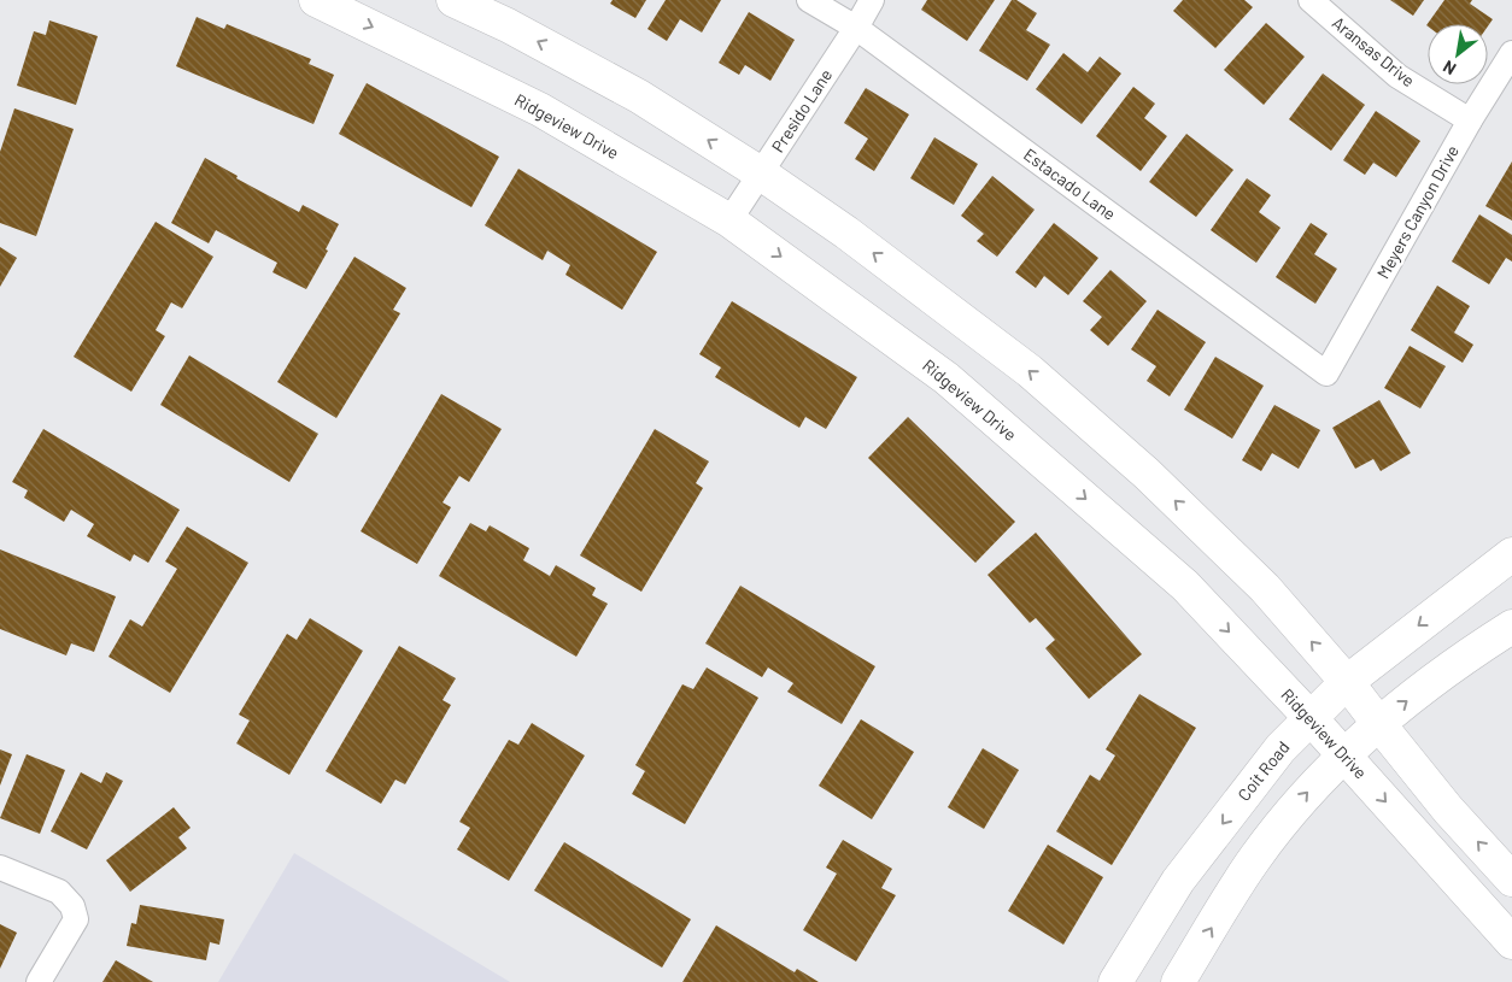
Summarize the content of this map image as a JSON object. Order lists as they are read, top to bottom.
{
  "streets": {
    "main road": ["Ridgeview Drive", "Coit Road"],
    "street": [
      "Aransas Drive",
      "Presido Lane",
      "Estacado Lane",
      "Meyers Canyon Drive"
    ]
  },
  "crossings": [
    ["Aransas Drive", "Meyers Canyon Drive"],
    ["Presido Lane", "Ridgeview Drive"],
    ["Presido Lane", "Estacado Lane"],
    ["Ridgeview Drive", "Coit Road"],
    ["Estacado Lane", "Meyers Canyon Drive"]
  ],
  "north": "bottom left"
}
